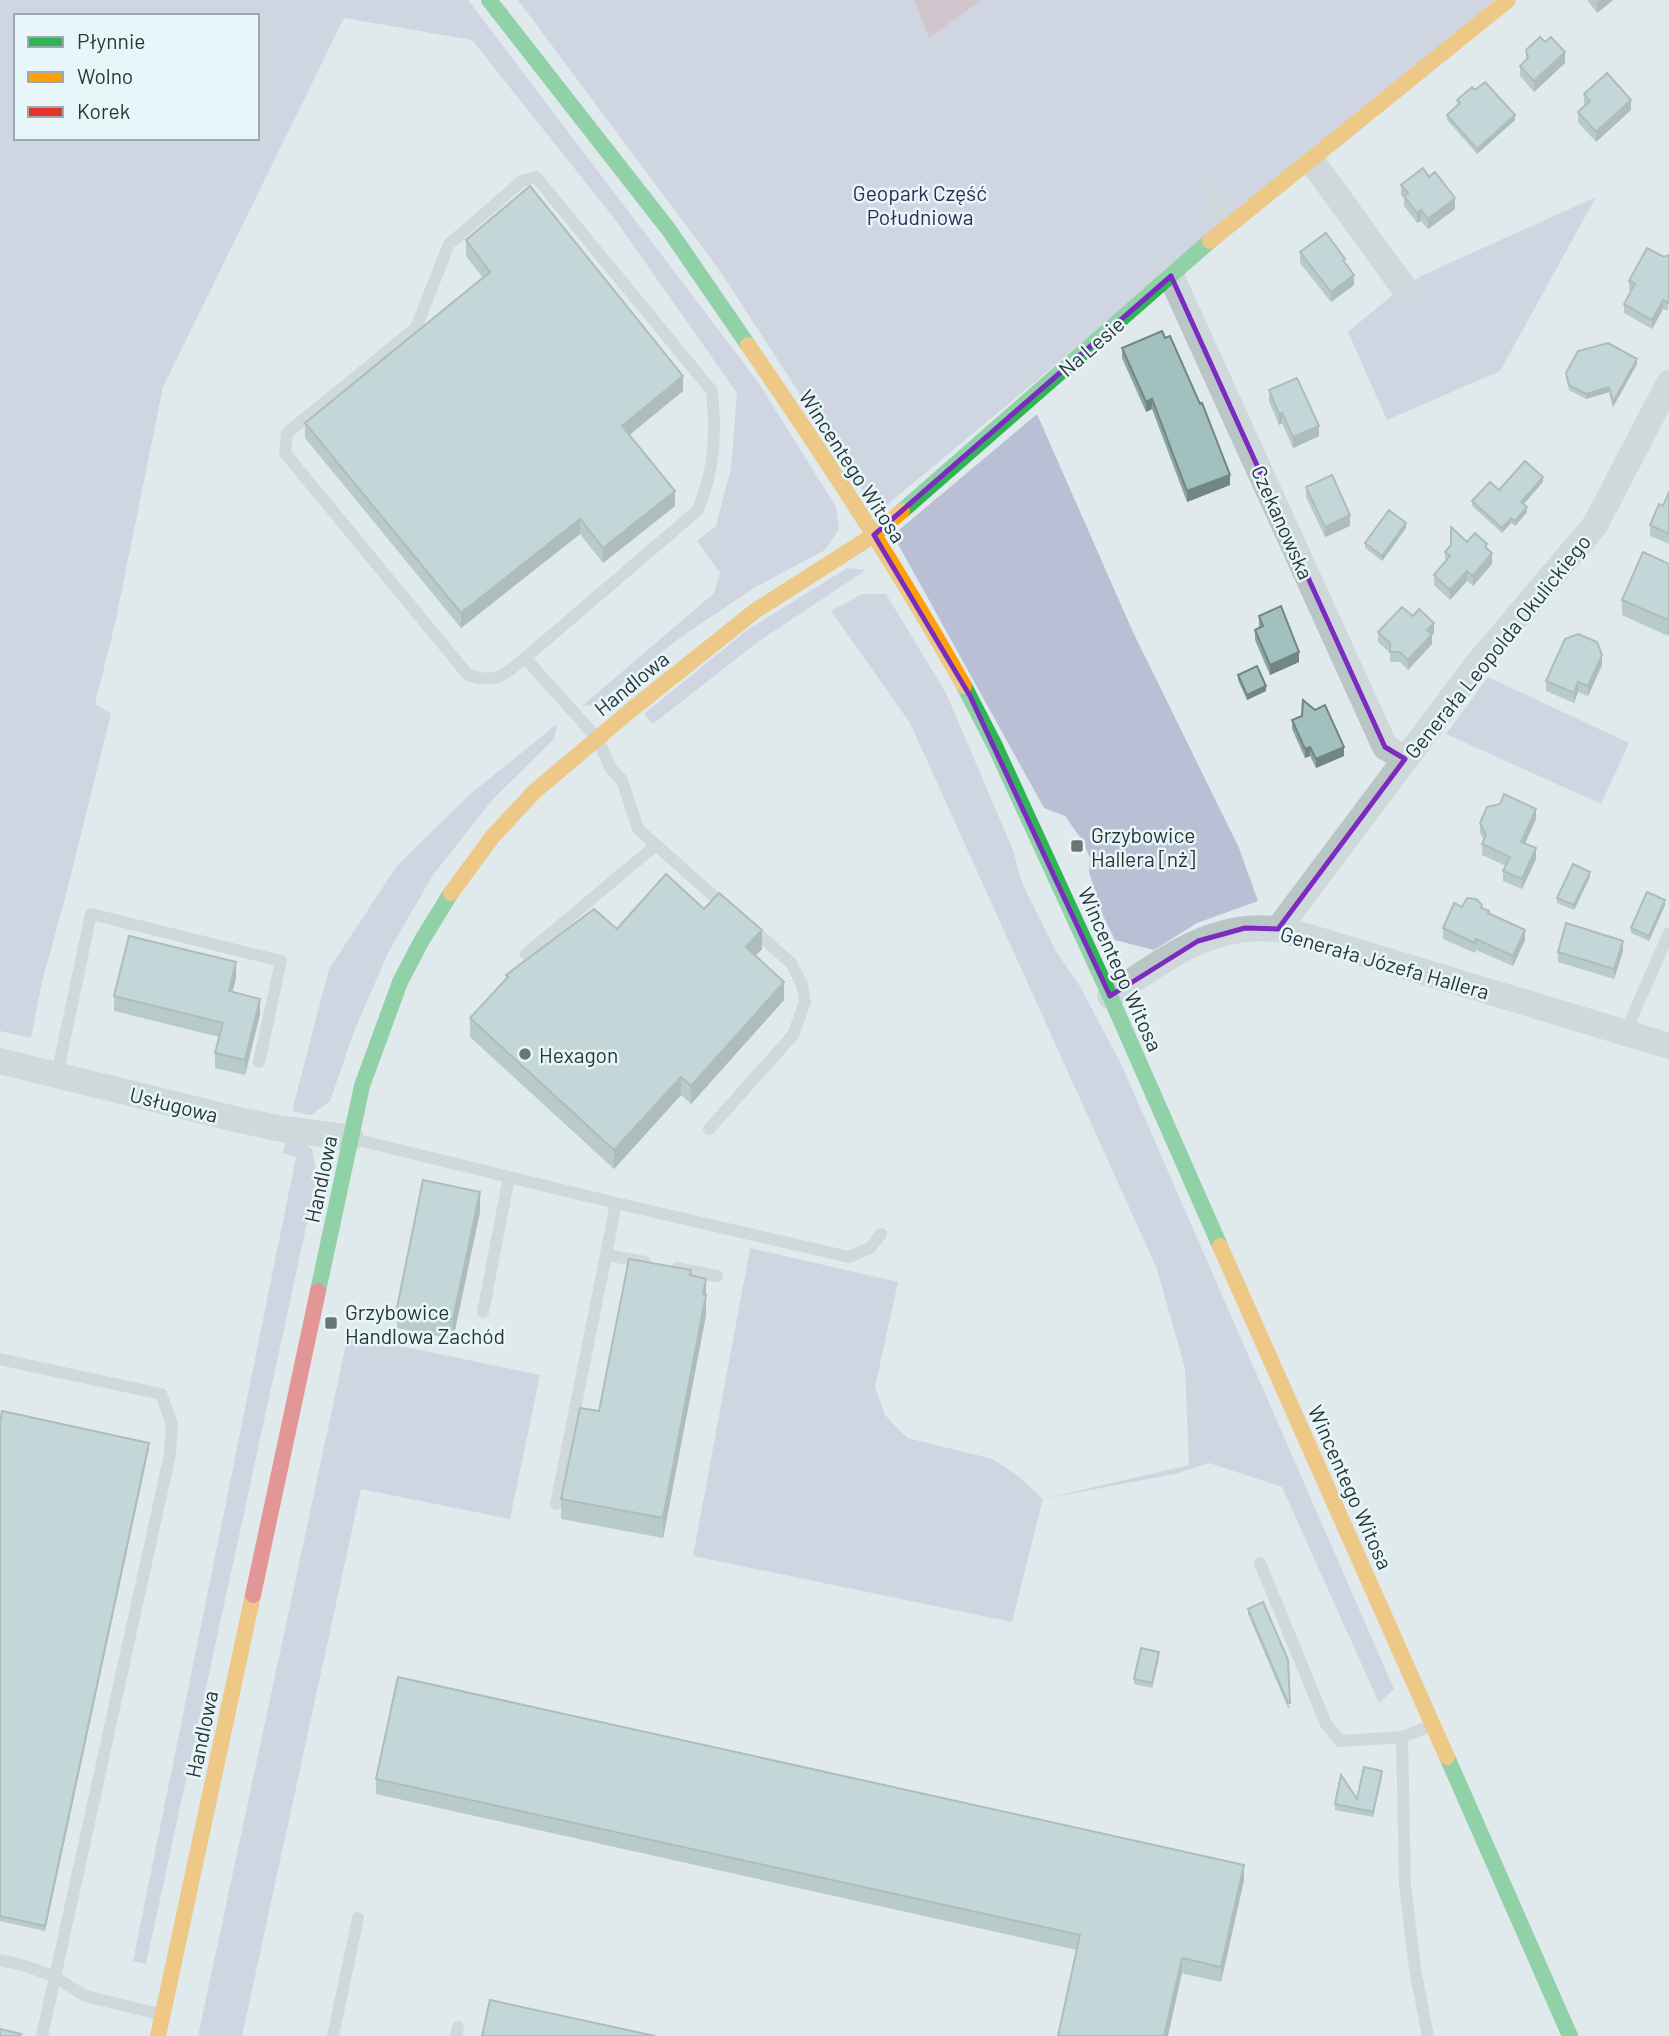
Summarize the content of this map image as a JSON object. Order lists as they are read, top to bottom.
{
  "streets": {
    "street": [
      "Na Lesie",
      "Wincentego Witosa",
      "Czekanowska",
      "Generała Leopolda Okulickiego",
      "Handlowa",
      "Generała Józefa Hallera",
      "Usługowa"
    ]
  },
  "crossings": [
    ["Na Lesie", "Wincentego Witosa"],
    ["Na Lesie", "Czekanowska"],
    ["Na Lesie", "Handlowa"],
    ["Wincentego Witosa", "Handlowa"],
    ["Wincentego Witosa", "Generała Józefa Hallera"],
    ["Czekanowska", "Generała Leopolda Okulickiego"],
    ["Generała Leopolda Okulickiego", "Generała Józefa Hallera"],
    ["Handlowa", "Usługowa"]
  ],
  "parks": ["Geopark Część Południowa"],
  "places": {
    "transit": ["Grzybowice Hallera [nż]", "Grzybowice Handlowa Zachód"],
    "other": ["Hexagon"]
  },
  "legend": ["Płynnie", "Wolno", "Korek"]
}
